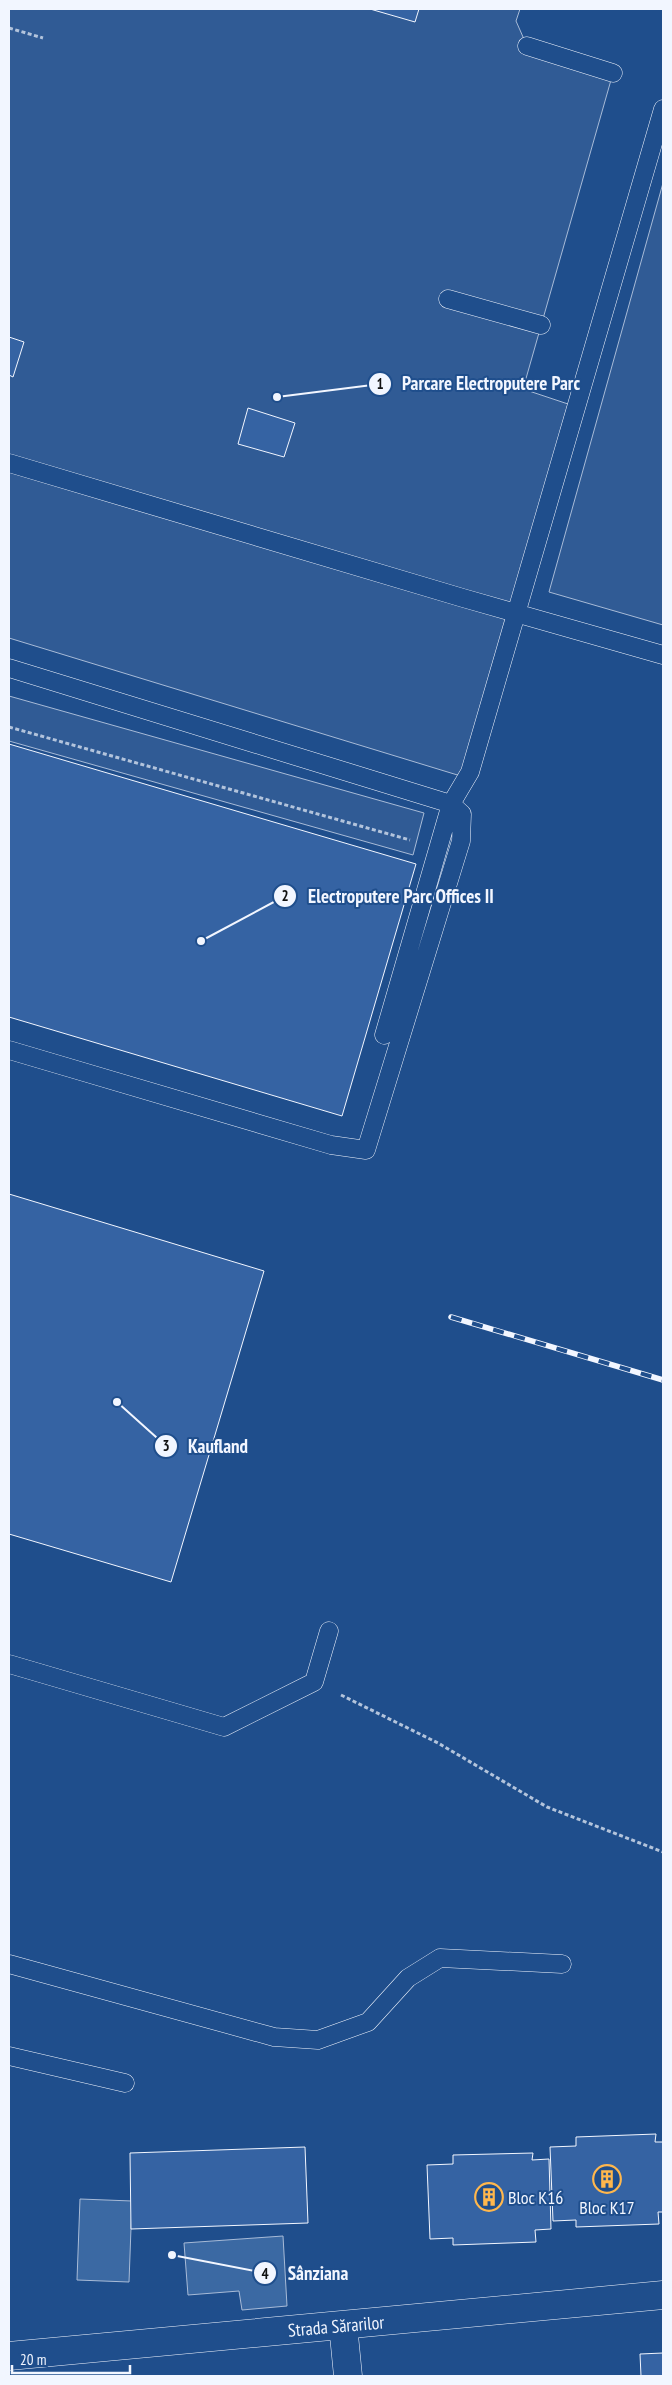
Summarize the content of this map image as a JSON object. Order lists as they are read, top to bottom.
{
  "streets": {
    "street": ["Strada Sărarilor"]
  },
  "places": {
    "other": [
      "Parcare Electroputere Parc",
      "Electroputere Parc Offices II",
      "Kaufland",
      "Sânziana"
    ],
    "building": ["Bloc K17", "Bloc K16"]
  },
  "scale_bar": "20 m"
}
